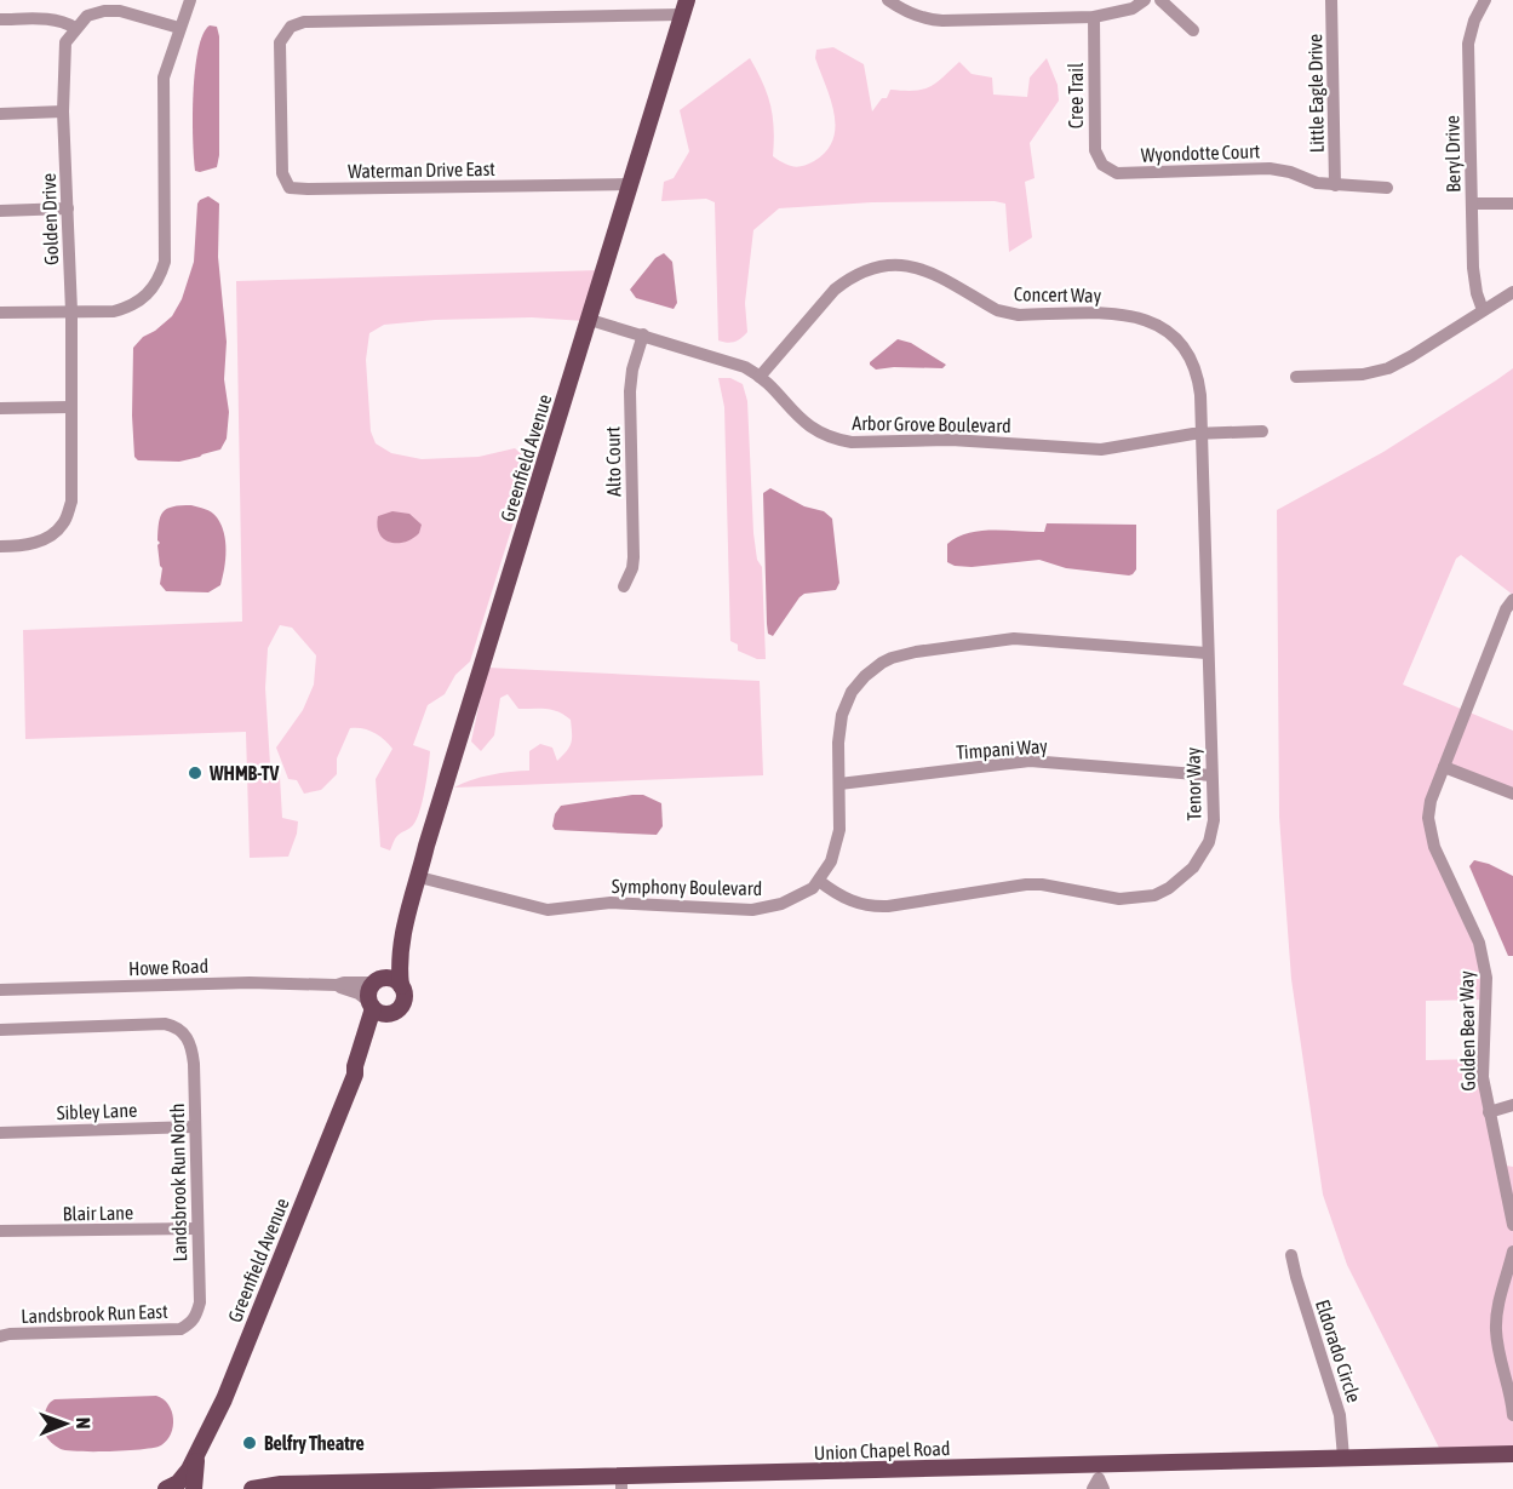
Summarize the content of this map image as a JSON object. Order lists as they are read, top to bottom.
{
  "streets": {
    "main road": ["Greenfield Avenue", "Union Chapel Road"],
    "street": [
      "Little Eagle Drive",
      "Cree Trail",
      "Wyondotte Court",
      "Beryl Drive",
      "Waterman Drive East",
      "Golden Drive",
      "Concert Way",
      "Arbor Grove Boulevard",
      "Alto Court",
      "Timpani Way",
      "Tenor Way",
      "Symphony Boulevard",
      "Howe Road",
      "Golden Bear Way",
      "Sibley Lane",
      "Landsbrook Run North",
      "Blair Lane",
      "Landsbrook Run East",
      "Eldorado Circle"
    ]
  },
  "crossings": [
    ["Little Eagle Drive", "Wyondotte Court"],
    ["Cree Trail", "Wyondotte Court"],
    ["Waterman Drive East", "Greenfield Avenue"],
    ["Concert Way", "Arbor Grove Boulevard"],
    ["Concert Way", "Tenor Way"],
    ["Arbor Grove Boulevard", "Greenfield Avenue"],
    ["Arbor Grove Boulevard", "Alto Court"],
    ["Arbor Grove Boulevard", "Tenor Way"],
    ["Greenfield Avenue", "Symphony Boulevard"],
    ["Greenfield Avenue", "Howe Road"],
    ["Timpani Way", "Tenor Way"],
    ["Tenor Way", "Symphony Boulevard"],
    ["Sibley Lane", "Landsbrook Run North"],
    ["Landsbrook Run North", "Blair Lane"],
    ["Landsbrook Run North", "Landsbrook Run East"],
    ["Eldorado Circle", "Union Chapel Road"]
  ],
  "places": ["WHMB-TV", "Belfry Theatre"],
  "north": "right"
}
